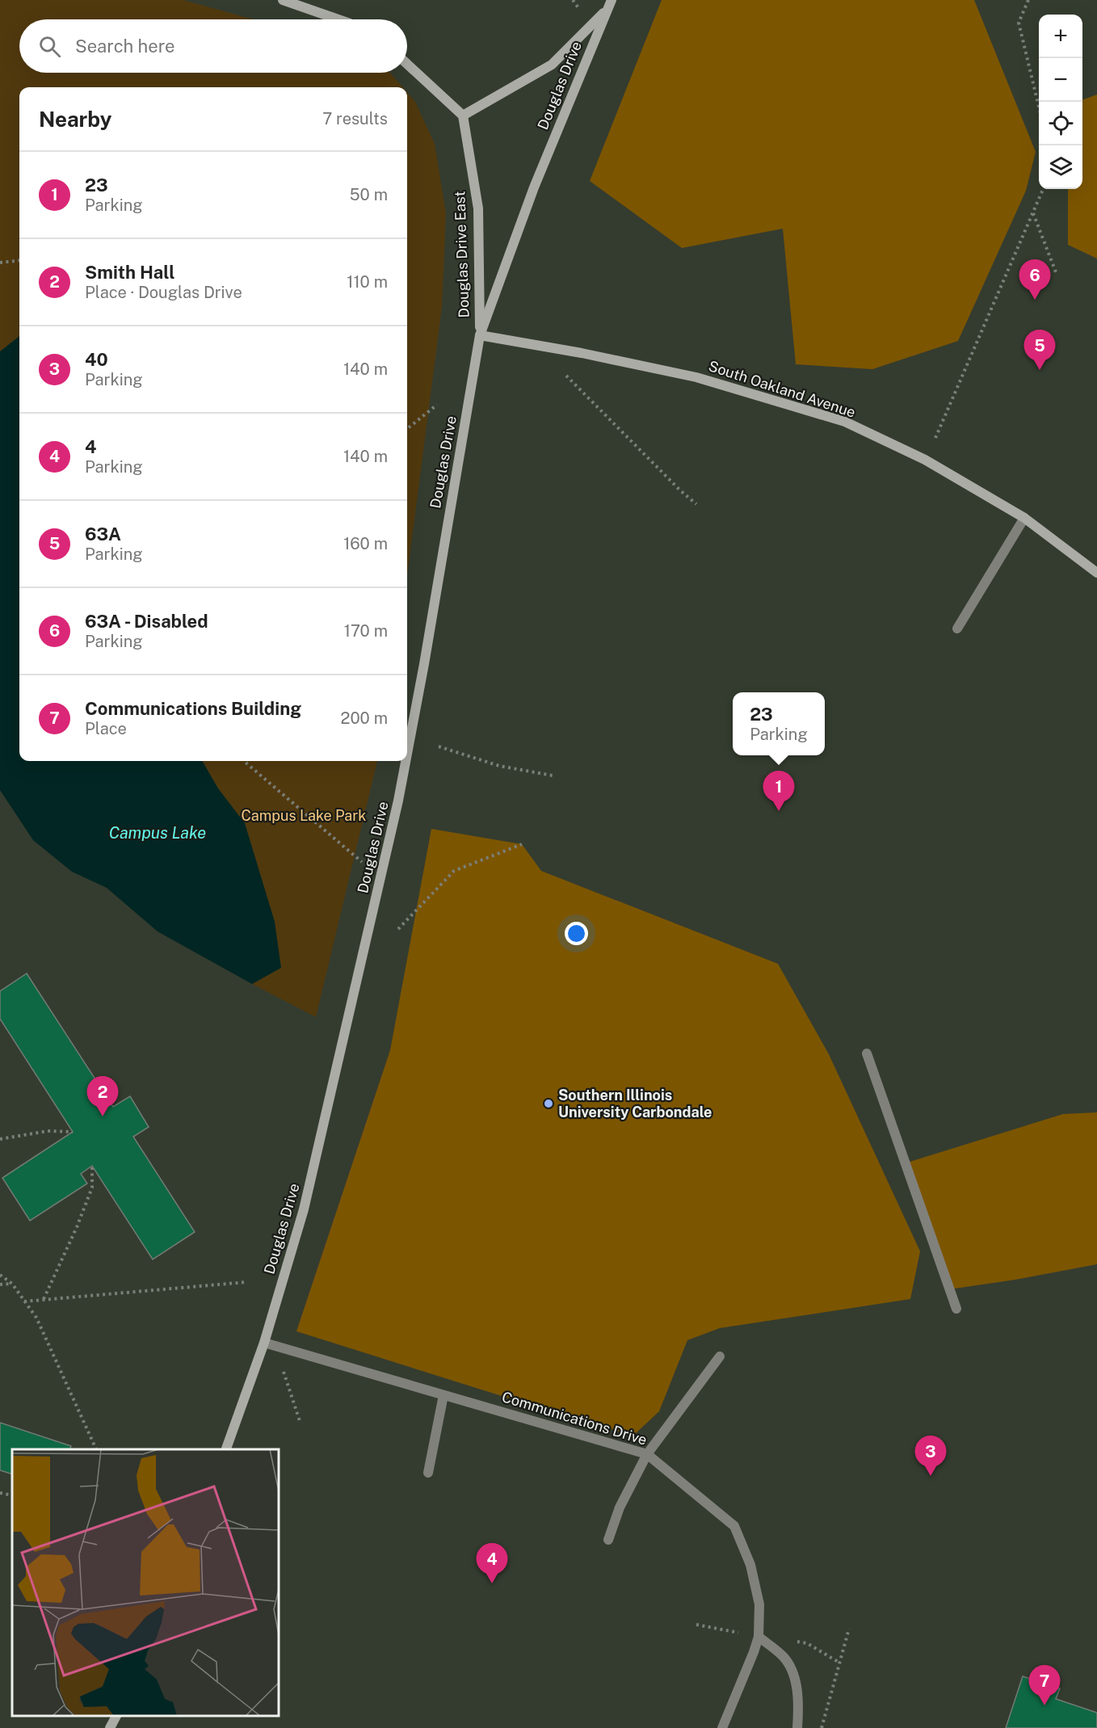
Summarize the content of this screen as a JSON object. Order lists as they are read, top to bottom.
{
  "streets": {
    "street": [
      "Douglas Drive",
      "Douglas Drive East",
      "South Oakland Avenue",
      "Communications Drive"
    ]
  },
  "crossings": [
    ["Douglas Drive", "Douglas Drive East"],
    ["Douglas Drive", "South Oakland Avenue"],
    ["Douglas Drive", "Communications Drive"],
    ["Douglas Drive East", "South Oakland Avenue"]
  ],
  "water": ["Campus Lake"],
  "parks": ["Campus Lake Park"],
  "places": ["Southern Illinois University Carbondale"],
  "page": {
    "map_buttons": ["+", "−"],
    "search": "Search here",
    "heading": ["Nearby", "7 results"],
    "list": [
      {
        "mark": "1",
        "name": "23",
        "note": "Parking",
        "value": "50 m"
      },
      {
        "mark": "2",
        "name": "Smith Hall",
        "note": "Place · Douglas Drive",
        "value": "110 m"
      },
      {
        "mark": "3",
        "name": "40",
        "note": "Parking",
        "value": "140 m"
      },
      {
        "mark": "4",
        "name": "4",
        "note": "Parking",
        "value": "140 m"
      },
      {
        "mark": "5",
        "name": "63A",
        "note": "Parking",
        "value": "160 m"
      },
      {
        "mark": "6",
        "name": "63A - Disabled",
        "note": "Parking",
        "value": "170 m"
      },
      {
        "mark": "7",
        "name": "Communications Building",
        "note": "Place",
        "value": "200 m"
      }
    ],
    "pins": [
      "6",
      "5",
      "1",
      "2",
      "3",
      "4",
      "7"
    ],
    "popup": ["23", "Parking"]
  }
}
